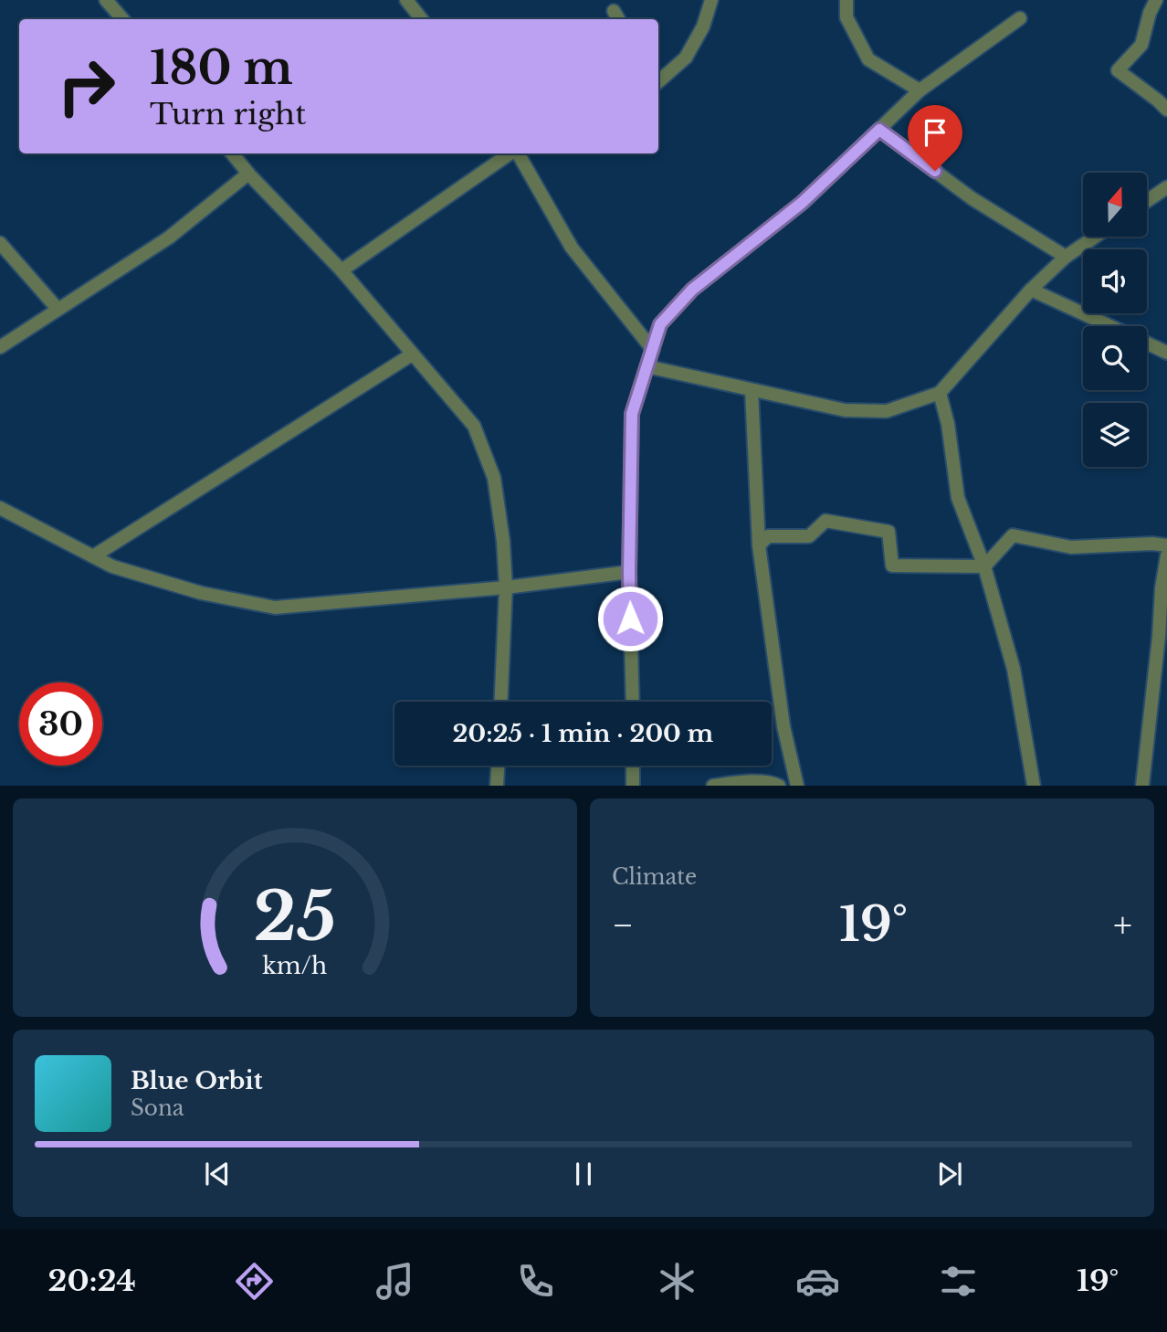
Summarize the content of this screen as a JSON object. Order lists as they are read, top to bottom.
{
  "north": "top",
  "page": {
    "turn": ["180 m", "Turn right"],
    "limit": "30",
    "trip": "20:25 · 1 min · 200 m",
    "tile": "Climate",
    "heat": ["−", "19°", "+"],
    "song": ["Blue Orbit", "Sona"],
    "tabs": ["20:24", "19°"],
    "gauge": ["25", "km/h"]
  }
}
